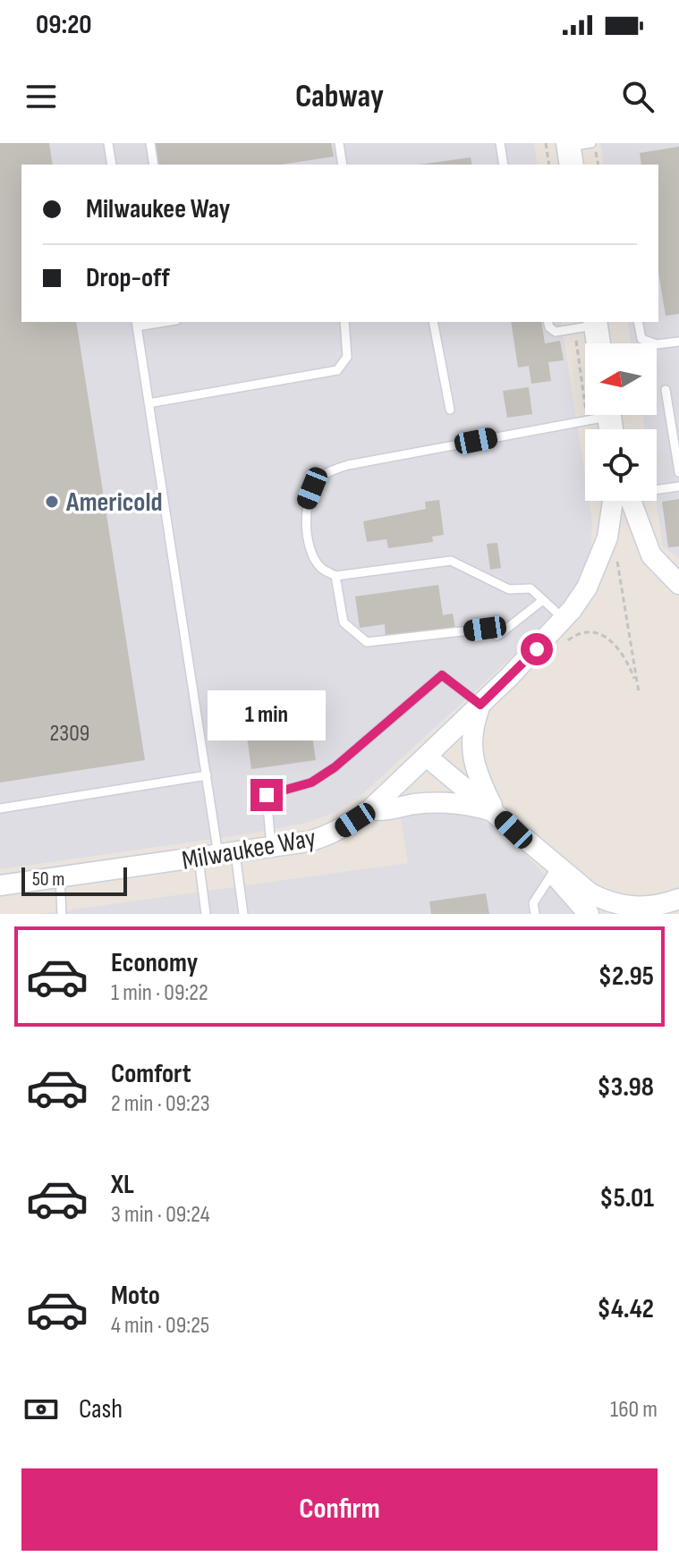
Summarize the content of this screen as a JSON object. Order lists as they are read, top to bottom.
{
  "streets": {
    "street": ["Milwaukee Way"]
  },
  "places": ["Americold"],
  "house_numbers": ["2309"],
  "scale_bar": "50 m",
  "north": "left",
  "page": {
    "status": "09:20",
    "header": "Cabway",
    "banner": ["Milwaukee Way", "Drop-off"],
    "bubble": "1 min",
    "scale": "50 m",
    "list": [
      {
        "name": "Economy",
        "note": "1 min · 09:22",
        "value": "$2.95"
      },
      {
        "name": "Comfort",
        "note": "2 min · 09:23",
        "value": "$3.98"
      },
      {
        "name": "XL",
        "note": "3 min · 09:24",
        "value": "$5.01"
      },
      {
        "name": "Moto",
        "note": "4 min · 09:25",
        "value": "$4.42"
      }
    ],
    "pay": ["Cash", "160 m"],
    "buttons": "Confirm"
  }
}
